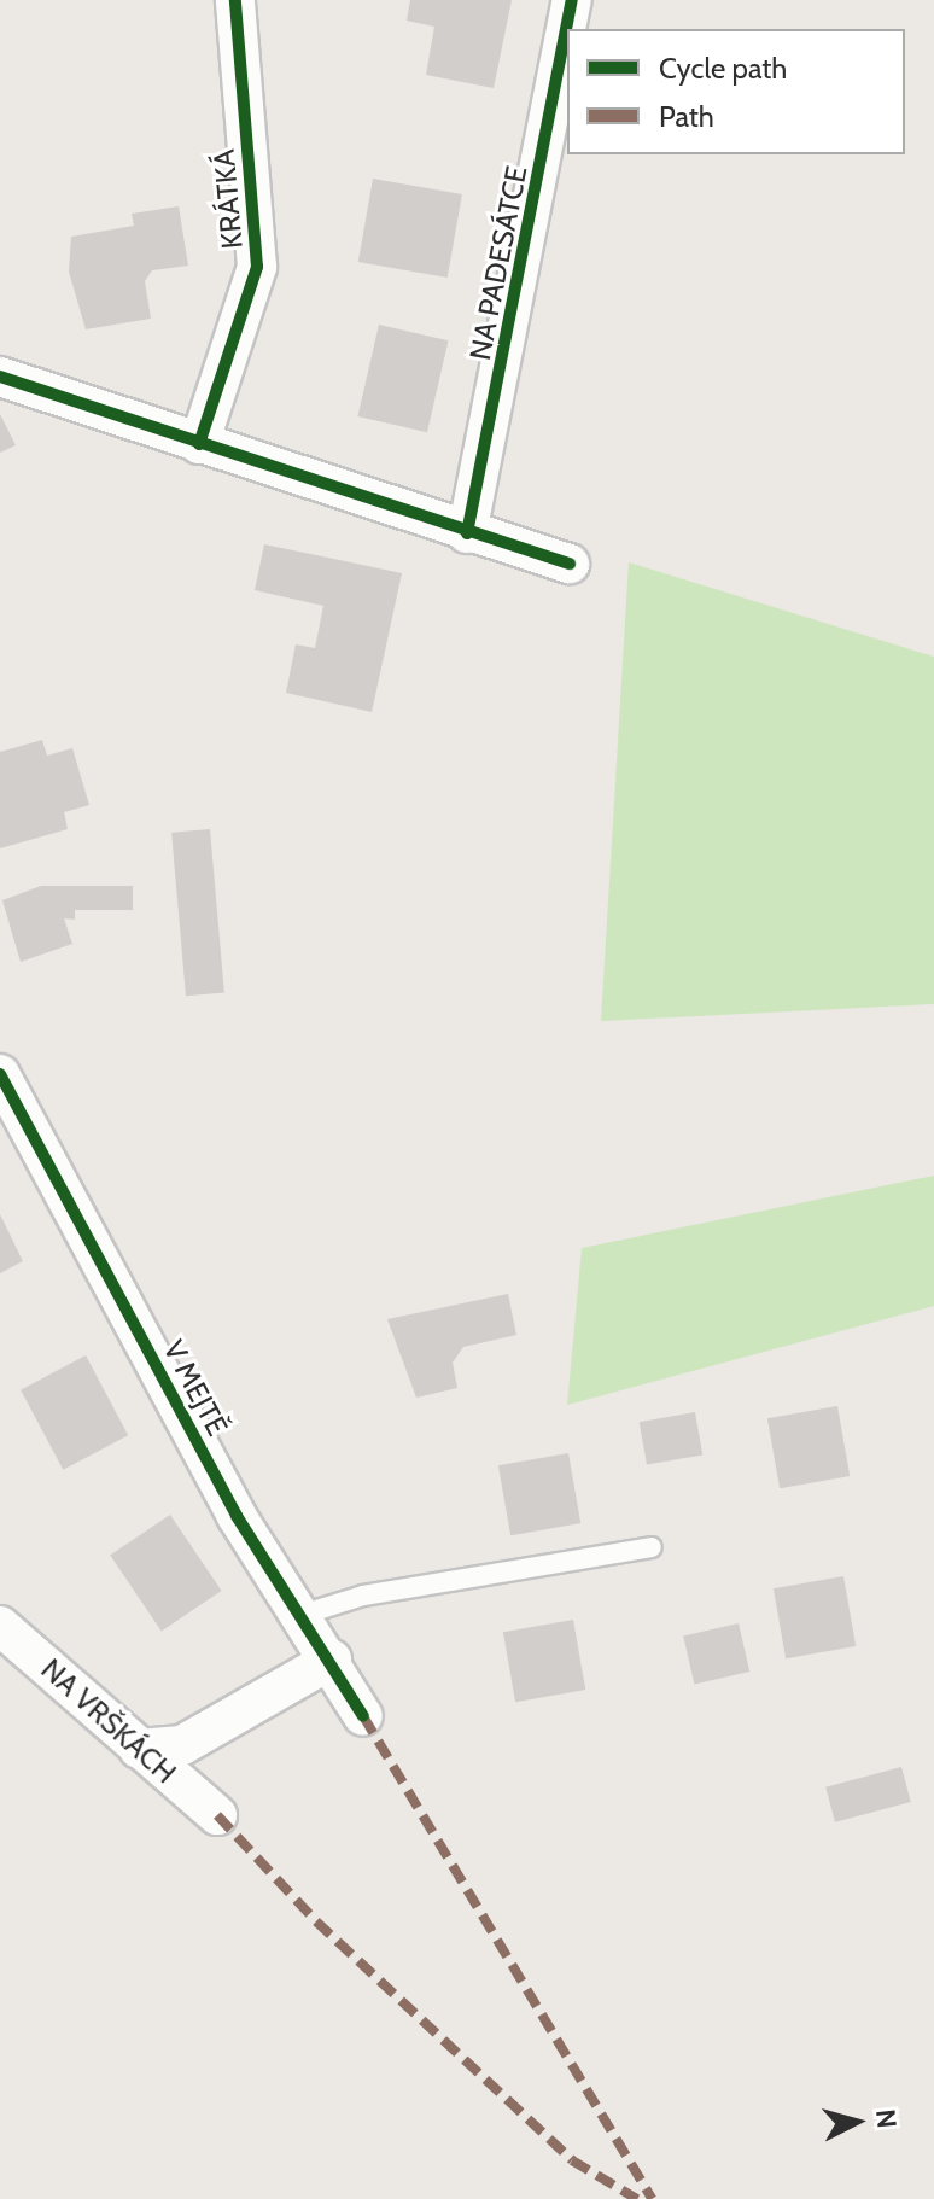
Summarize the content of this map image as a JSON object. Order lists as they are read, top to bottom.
{
  "streets": {
    "street": [
      "KRÁTKÁ",
      "NA PADESÁTCE",
      "V MEJTĚ",
      "NA VRŠKÁCH"
    ]
  },
  "legend": ["Cycle path", "Path"],
  "north": "right"
}
